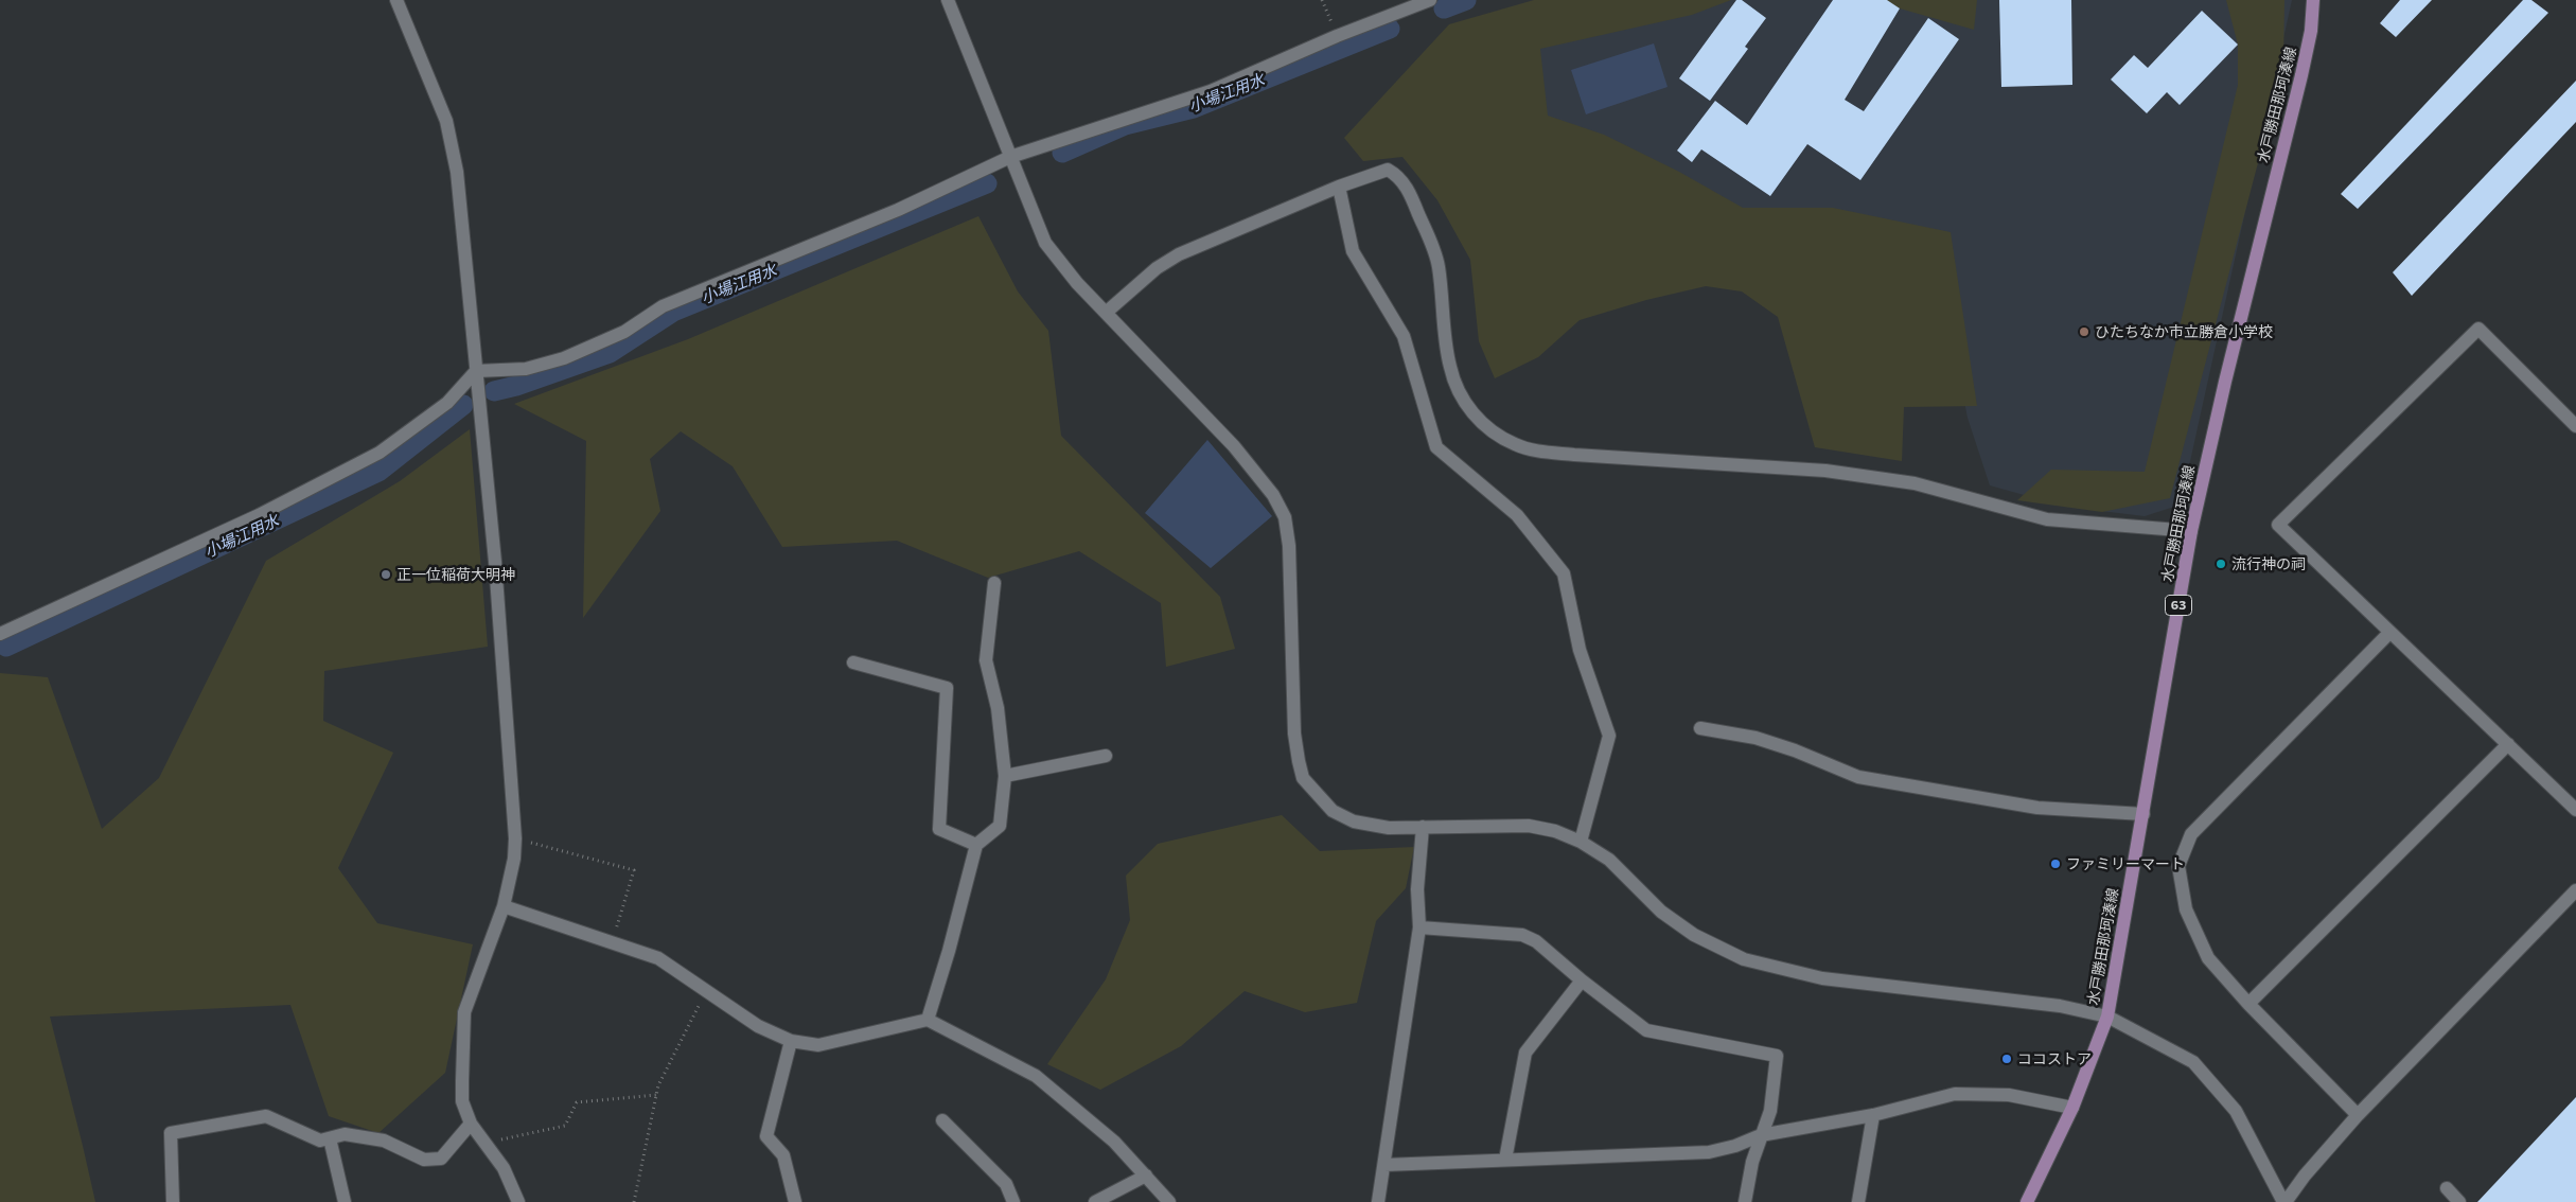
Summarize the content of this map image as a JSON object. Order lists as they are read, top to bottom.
{
  "streets": {
    "main road": ["水戸勝田那珂湊線", "63"]
  },
  "water": ["小場江用水"],
  "places": [
    "ひたちなか市立勝倉小学校",
    "流行神の祠",
    "正一位稲荷大明神",
    "ファミリーマート",
    "ココストア"
  ]
}
